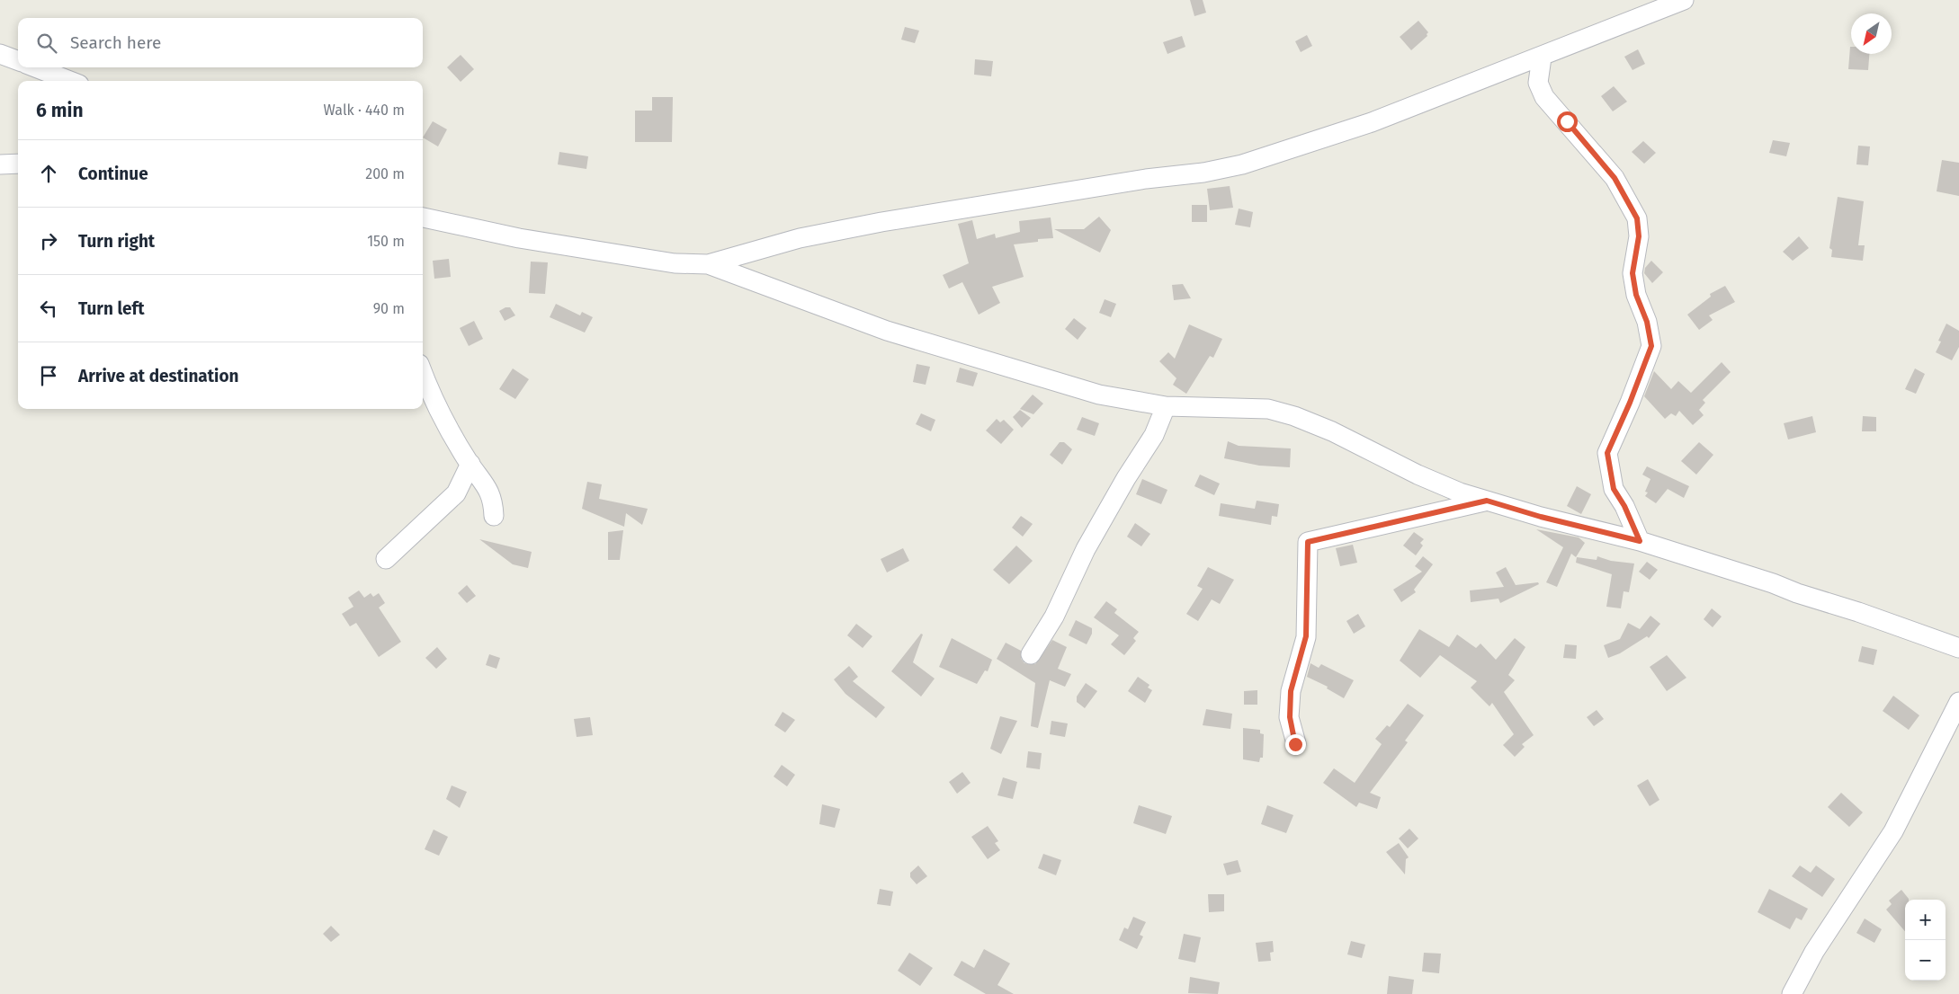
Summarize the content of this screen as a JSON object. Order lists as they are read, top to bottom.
{
  "north": "bottom left",
  "page": {
    "search": "Search here",
    "heading": ["6 min", "Walk · 440 m"],
    "list": [
      ["Continue", "200 m"],
      ["Turn right", "150 m"],
      ["Turn left", "90 m"],
      "Arrive at destination"
    ],
    "map_buttons": ["+", "−"]
  }
}
